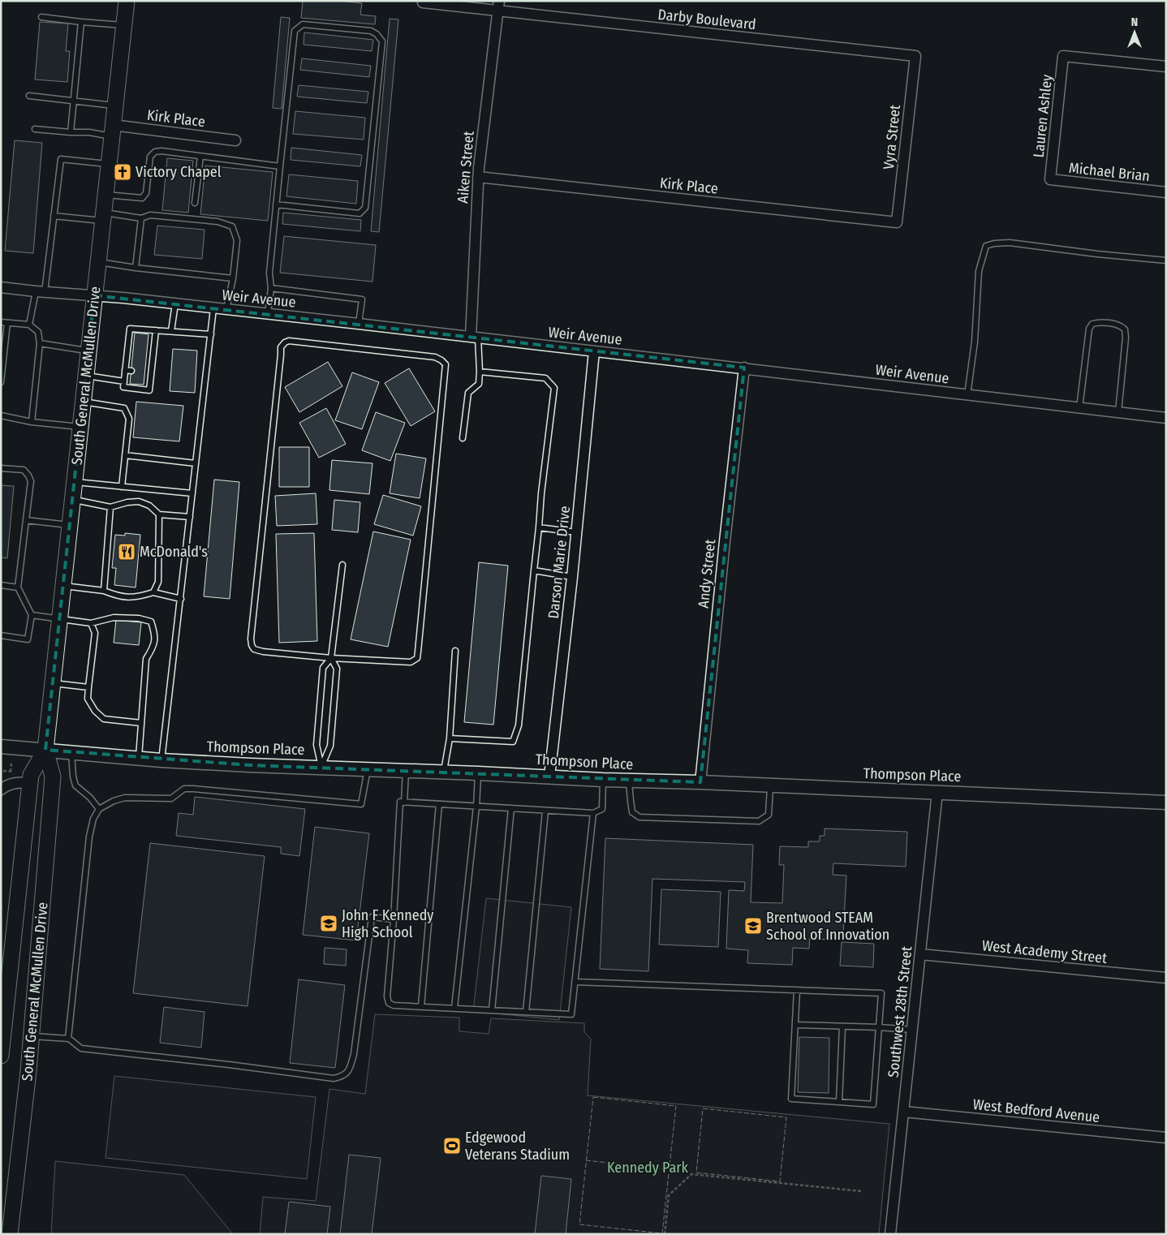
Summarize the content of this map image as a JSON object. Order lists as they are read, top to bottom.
{
  "streets": {
    "main road": ["South General McMullen Drive"],
    "street": [
      "Darby Boulevard",
      "Lauren Ashley",
      "Kirk Place",
      "Vyra Street",
      "Aiken Street",
      "Michael Brian",
      "Weir Avenue",
      "Darson Marie Drive",
      "Andy Street",
      "Thompson Place",
      "West Academy Street",
      "Southwest 28th Street",
      "West Bedford Avenue"
    ]
  },
  "crossings": [
    ["Darby Boulevard", "Vyra Street"],
    ["Darby Boulevard", "Aiken Street"],
    ["Lauren Ashley", "Michael Brian"],
    ["Kirk Place", "Vyra Street"],
    ["Kirk Place", "Aiken Street"],
    ["Kirk Place", "South General McMullen Drive"],
    ["Aiken Street", "Weir Avenue"],
    ["Weir Avenue", "South General McMullen Drive"],
    ["Weir Avenue", "Darson Marie Drive"],
    ["Weir Avenue", "Andy Street"],
    ["South General McMullen Drive", "Thompson Place"],
    ["Darson Marie Drive", "Thompson Place"],
    ["Andy Street", "Thompson Place"],
    ["Thompson Place", "Southwest 28th Street"],
    ["West Academy Street", "Southwest 28th Street"],
    ["Southwest 28th Street", "West Bedford Avenue"]
  ],
  "parks": ["Kennedy Park"],
  "places": {
    "church": ["Victory Chapel"],
    "restaurant": ["McDonald's"],
    "school or university": ["John F Kennedy High School", "Brentwood STEAM School of Innovation"],
    "sports": ["Edgewood Veterans Stadium"]
  },
  "north": "top"
}
